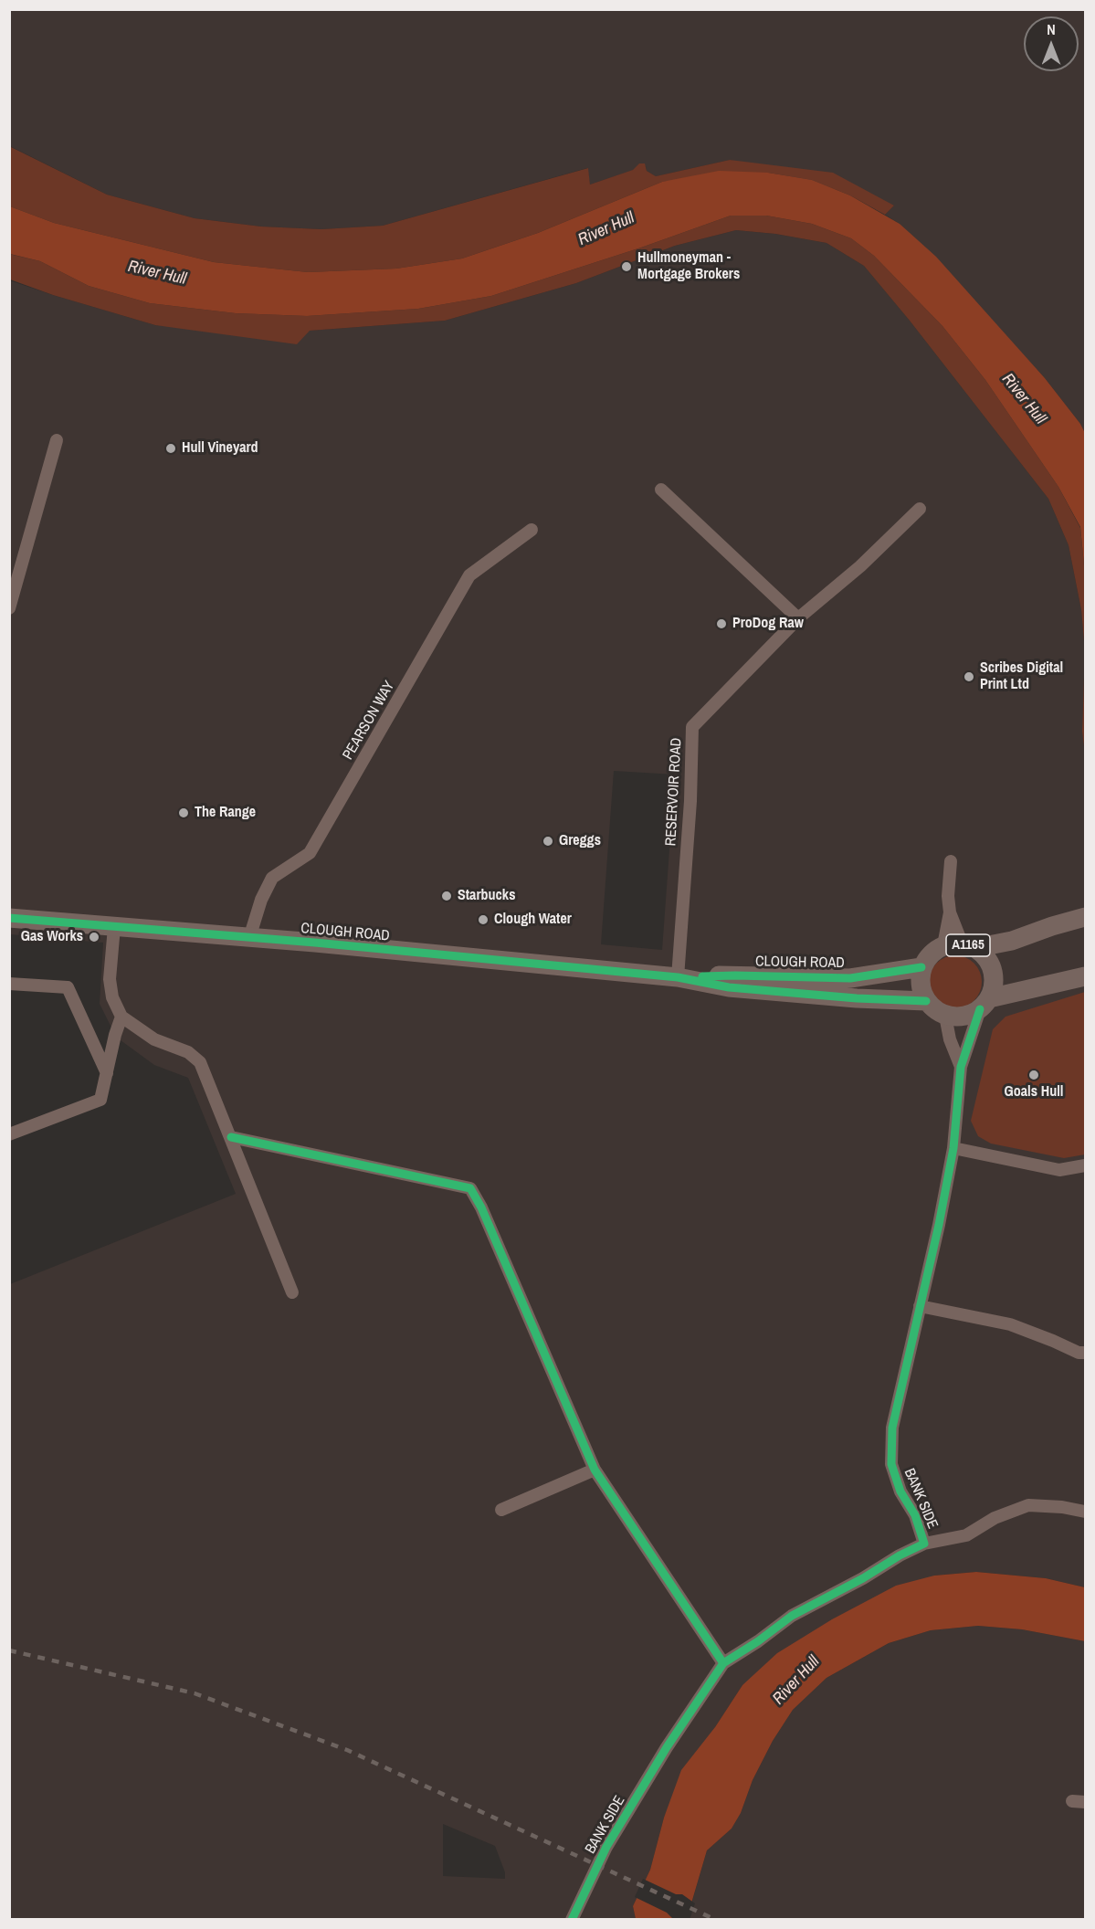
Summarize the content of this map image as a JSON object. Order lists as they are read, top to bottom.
{
  "streets": {
    "main road": ["CLOUGH ROAD", "A1165"],
    "street": ["PEARSON WAY", "RESERVOIR ROAD", "BANK SIDE"]
  },
  "crossings": [
    ["PEARSON WAY", "CLOUGH ROAD"],
    ["RESERVOIR ROAD", "CLOUGH ROAD"],
    ["CLOUGH ROAD", "A1165"],
    ["CLOUGH ROAD", "BANK SIDE"],
    ["A1165", "BANK SIDE"]
  ],
  "water": ["River Hull"],
  "places": [
    "Hullmoneyman - Mortgage Brokers",
    "Hull Vineyard",
    "ProDog Raw",
    "Scribes Digital Print Ltd",
    "The Range",
    "Greggs",
    "Starbucks",
    "Clough Water",
    "Gas Works",
    "Goals Hull"
  ],
  "north": "top"
}
